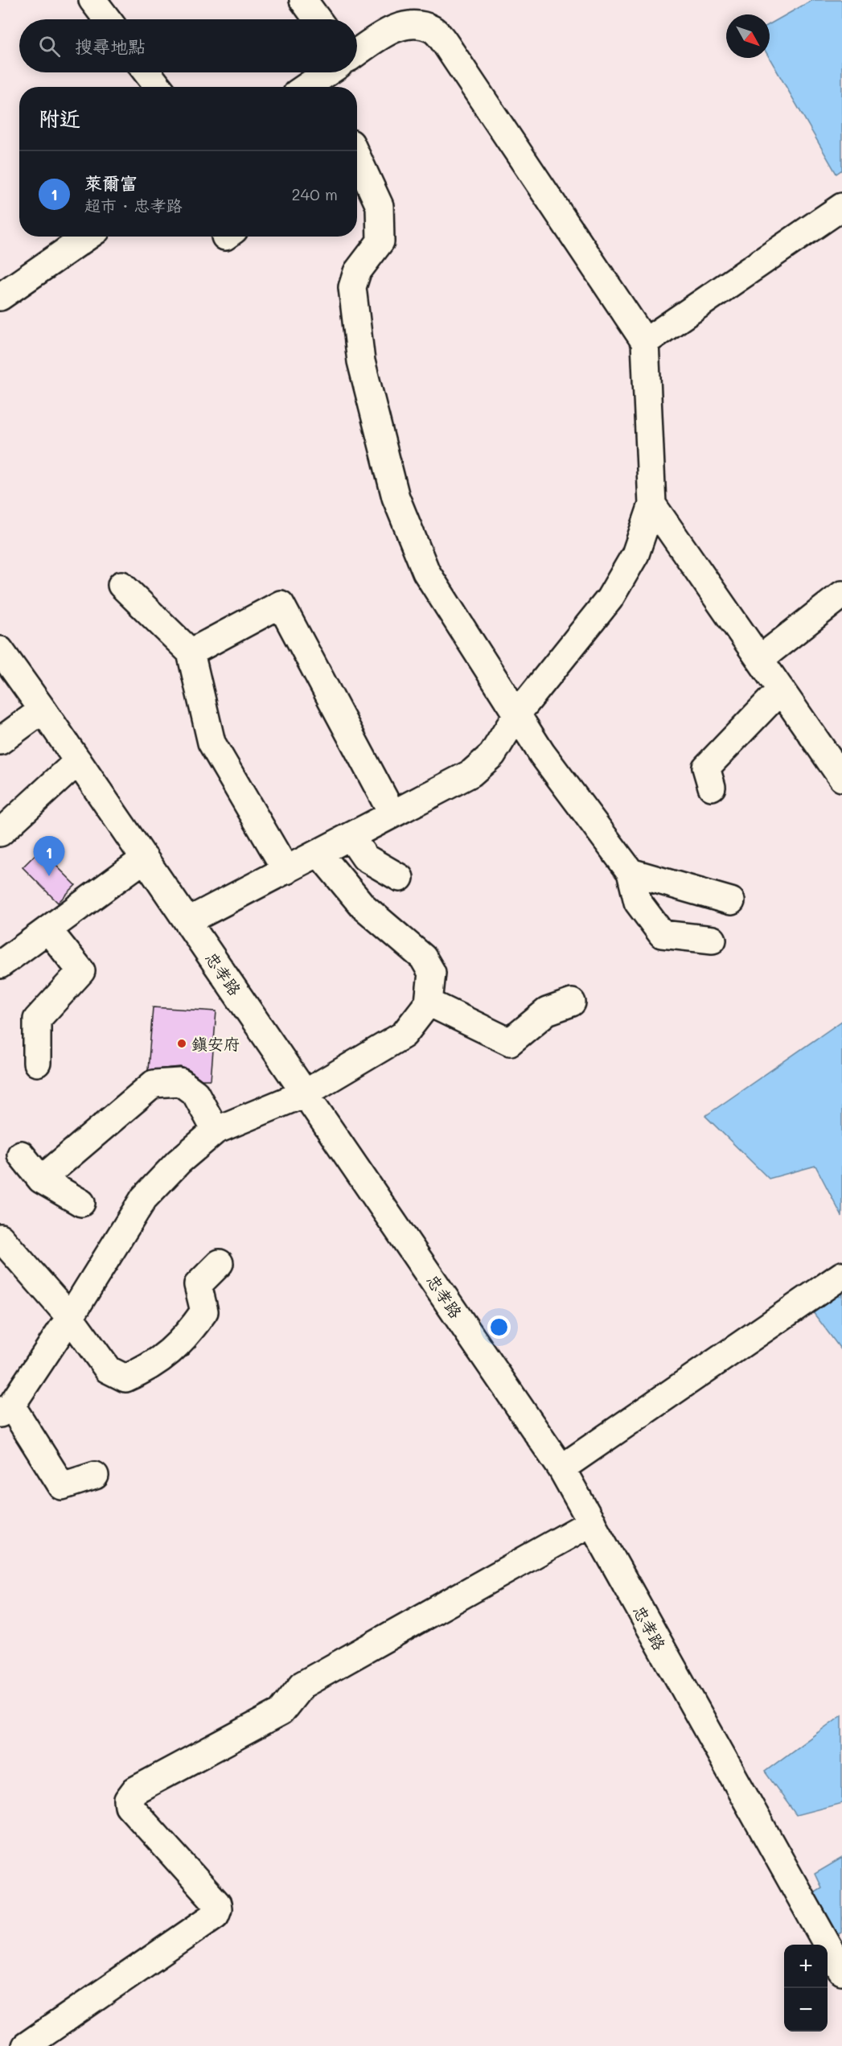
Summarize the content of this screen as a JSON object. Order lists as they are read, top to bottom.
{
  "streets": {
    "street": ["忠孝路"]
  },
  "places": ["鎮安府"],
  "north": "bottom right",
  "page": {
    "search": "搜尋地點",
    "heading": "附近",
    "list": [
      {
        "mark": "1",
        "name": "萊爾富",
        "note": "超市 · 忠孝路",
        "value": "240 m"
      }
    ],
    "pins": "1",
    "map_buttons": ["+", "−"]
  }
}
